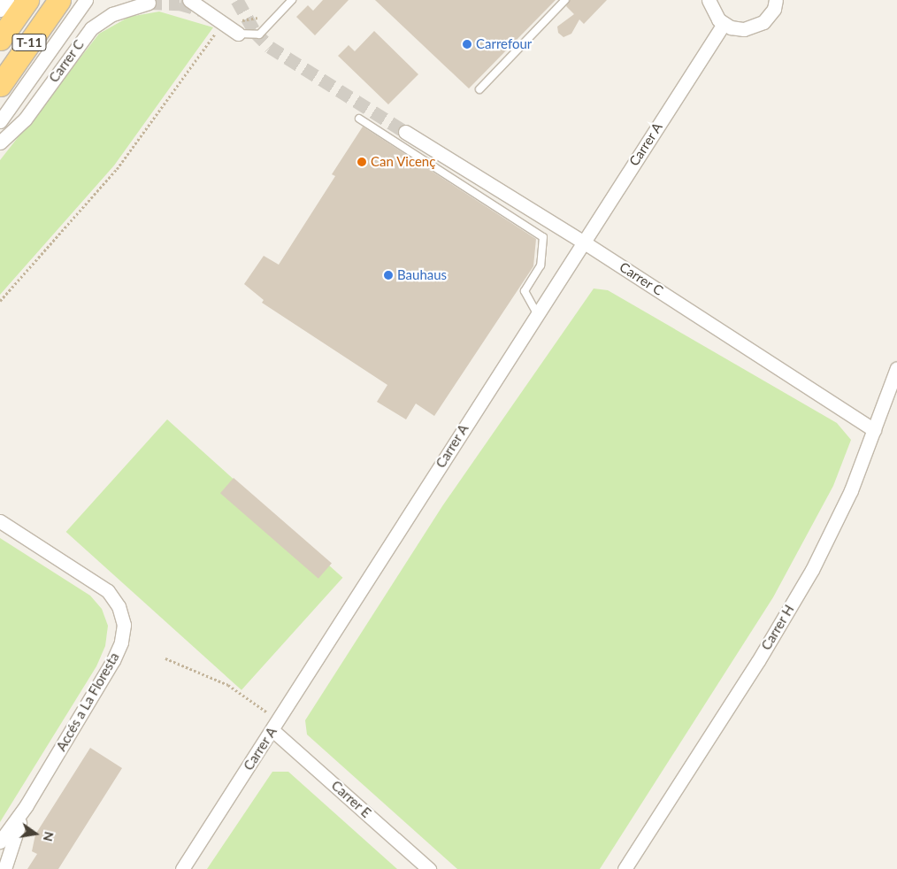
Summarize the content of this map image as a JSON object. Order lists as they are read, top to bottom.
{
  "streets": {
    "highway": ["T-11"],
    "street": [
      "Carrer C",
      "Carrer A",
      "Carrer H",
      "Accés a La Floresta",
      "Carrer E"
    ]
  },
  "crossings": [
    ["Carrer C", "Carrer A"],
    ["Carrer C", "Carrer H"],
    ["Carrer A", "Carrer E"]
  ],
  "places": ["Carrefour", "Can Vicenç", "Bauhaus"],
  "north": "right"
}
